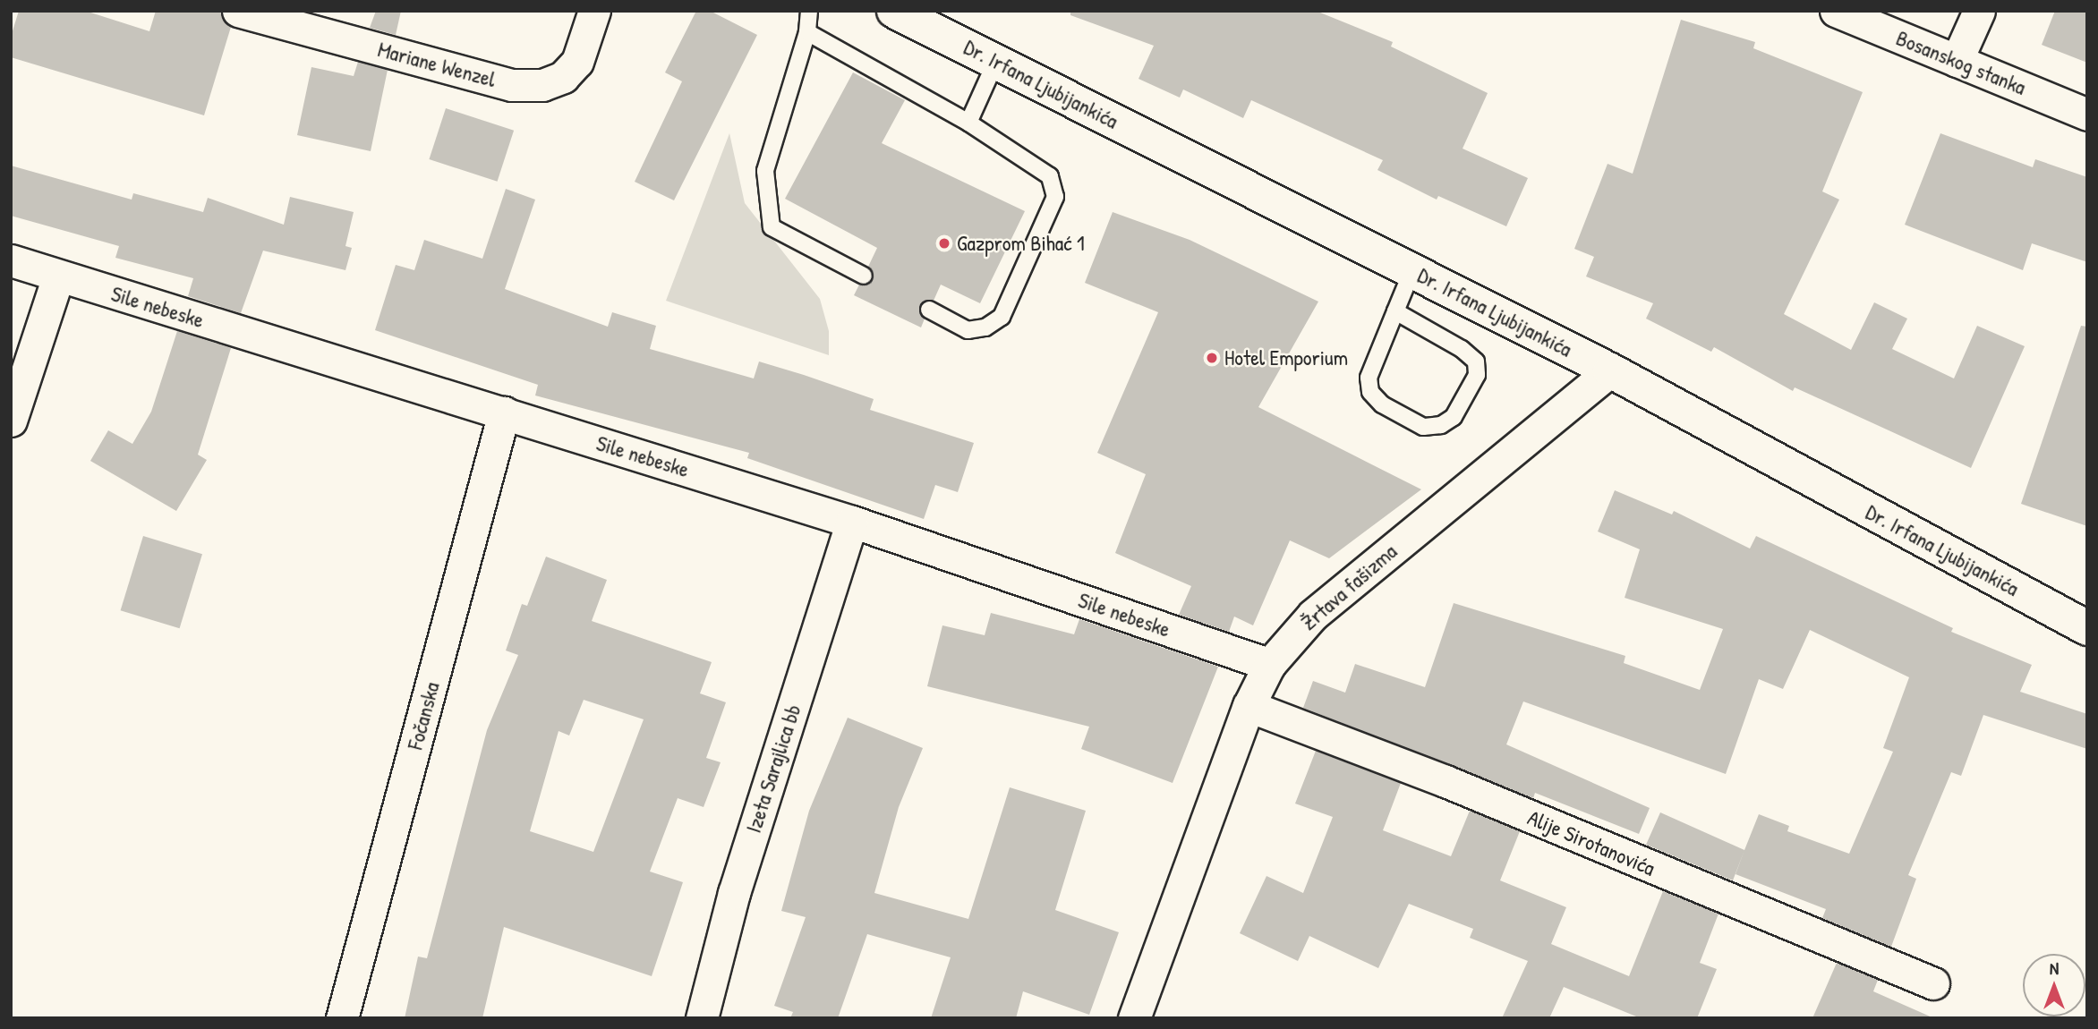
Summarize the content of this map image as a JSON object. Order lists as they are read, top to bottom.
{
  "streets": {
    "main road": ["Dr. Irfana Ljubijankića"],
    "street": [
      "Bosanskog stanka",
      "Mariane Wenzel",
      "Sile nebeske",
      "Žrtava fašizma",
      "Fočanska",
      "Izeta Sarajlica bb",
      "Alije Sirotanovića"
    ]
  },
  "crossings": [
    ["Dr. Irfana Ljubijankića", "Žrtava fašizma"],
    ["Sile nebeske", "Žrtava fašizma"],
    ["Sile nebeske", "Fočanska"],
    ["Sile nebeske", "Izeta Sarajlica bb"],
    ["Žrtava fašizma", "Alije Sirotanovića"]
  ],
  "places": ["Gazprom Bihać 1", "Hotel Emporium"],
  "north": "top"
}
